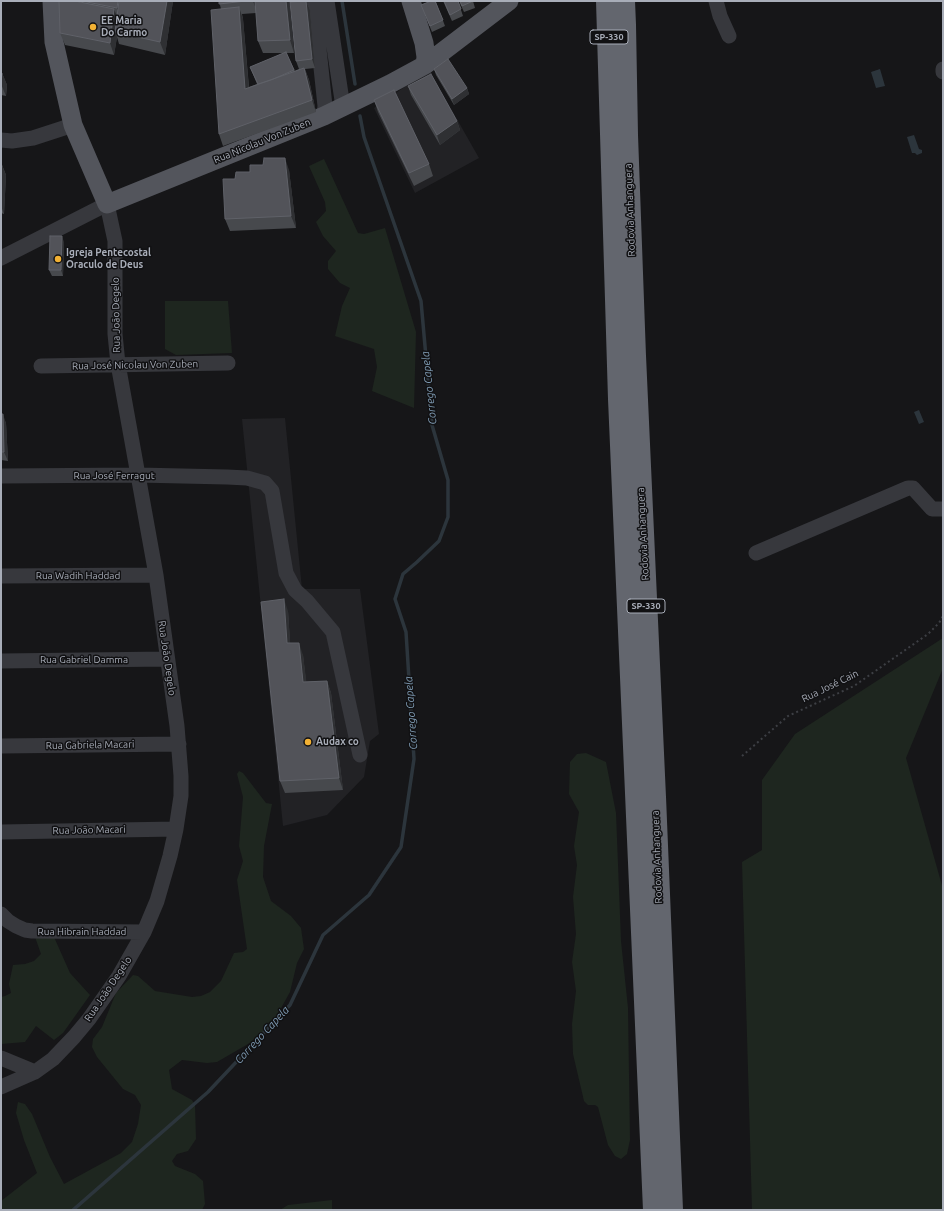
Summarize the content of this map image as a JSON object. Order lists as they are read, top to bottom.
{
  "streets": {
    "highway": ["SP-330", "Rodovia Anhanguera"],
    "main road": ["Rua Nicolau Von Zuben"],
    "street": [
      "Rua João Degelo",
      "Rua José Nicolau Von Zuben",
      "Rua José Ferragut",
      "Rua Wadih Haddad",
      "Rua Gabriel Damma",
      "Rua Gabriela Macari",
      "Rua João Macari",
      "Rua Hibrain Haddad"
    ],
    "path": ["Rua José Cain"]
  },
  "crossings": [
    ["Rua Nicolau Von Zuben", "Rua João Degelo"],
    ["Rua João Degelo", "Rua José Nicolau Von Zuben"],
    ["Rua João Degelo", "Rua José Ferragut"],
    ["Rua João Degelo", "Rua Wadih Haddad"],
    ["Rua João Degelo", "Rua Gabriel Damma"],
    ["Rua João Degelo", "Rua Gabriela Macari"],
    ["Rua João Degelo", "Rua João Macari"],
    ["Rua João Degelo", "Rua Hibrain Haddad"]
  ],
  "water": ["Corrego Capela"],
  "places": ["EE Maria Do Carmo", "Igreja Pentecostal Oraculo de Deus", "Audax co"]
}
